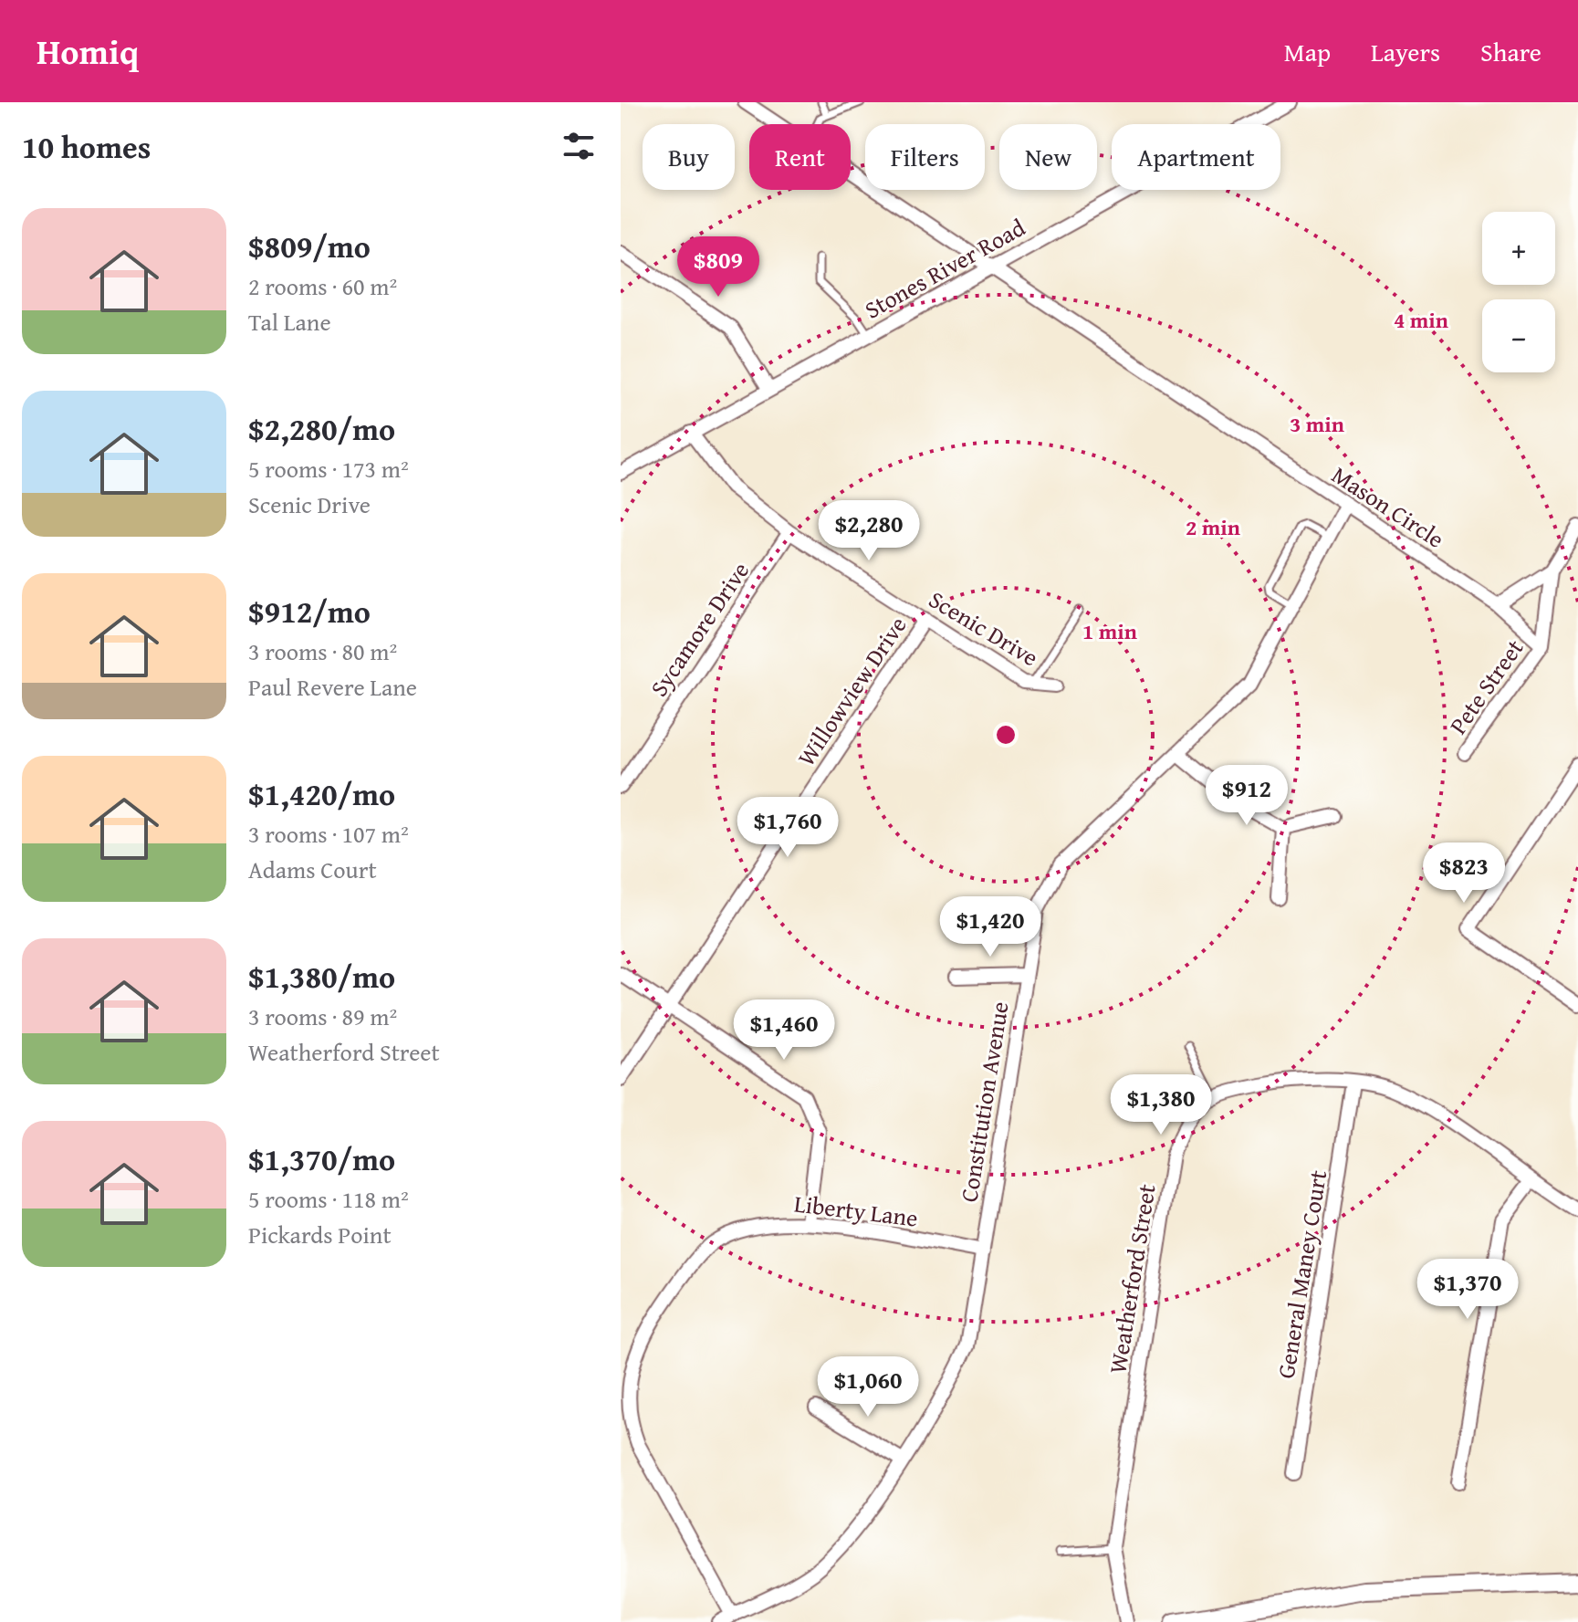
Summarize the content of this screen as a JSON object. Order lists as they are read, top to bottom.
{
  "streets": {
    "street": [
      "Stones River Road",
      "Mason Circle",
      "Scenic Drive",
      "Sycamore Drive",
      "Pete Street",
      "Willowview Drive",
      "Constitution Avenue",
      "Liberty Lane",
      "General Maney Court",
      "Weatherford Street"
    ]
  },
  "crossings": [
    ["Stones River Road", "Mason Circle"],
    ["Stones River Road", "Scenic Drive"],
    ["Mason Circle", "Pete Street"],
    ["Mason Circle", "Constitution Avenue"],
    ["Scenic Drive", "Sycamore Drive"],
    ["Scenic Drive", "Willowview Drive"],
    ["Constitution Avenue", "Liberty Lane"]
  ],
  "page": {
    "header": "Homiq",
    "nav": ["Map", "Layers", "Share"],
    "heading": "10 homes",
    "chip": [
      "Buy",
      "Rent",
      "Filters",
      "New",
      "Apartment"
    ],
    "list": [
      {
        "name": "$809/mo",
        "note": "2 rooms · 60 m² · Tal Lane"
      },
      {
        "name": "$2,280/mo",
        "note": "5 rooms · 173 m² · Scenic Drive"
      },
      {
        "name": "$912/mo",
        "note": "3 rooms · 80 m² · Paul Revere Lane"
      },
      {
        "name": "$1,420/mo",
        "note": "3 rooms · 107 m² · Adams Court"
      },
      {
        "name": "$1,380/mo",
        "note": "3 rooms · 89 m² · Weatherford Street"
      },
      {
        "name": "$1,370/mo",
        "note": "5 rooms · 118 m² · Pickards Point"
      }
    ],
    "map_buttons": ["+", "−"],
    "price": [
      "$809",
      "$2,280",
      "$912",
      "$1,760",
      "$823",
      "$1,420",
      "$1,460",
      "$1,380",
      "$1,370",
      "$1,060"
    ]
  },
  "rings": [
    "4 min",
    "3 min",
    "2 min",
    "1 min"
  ]
}
